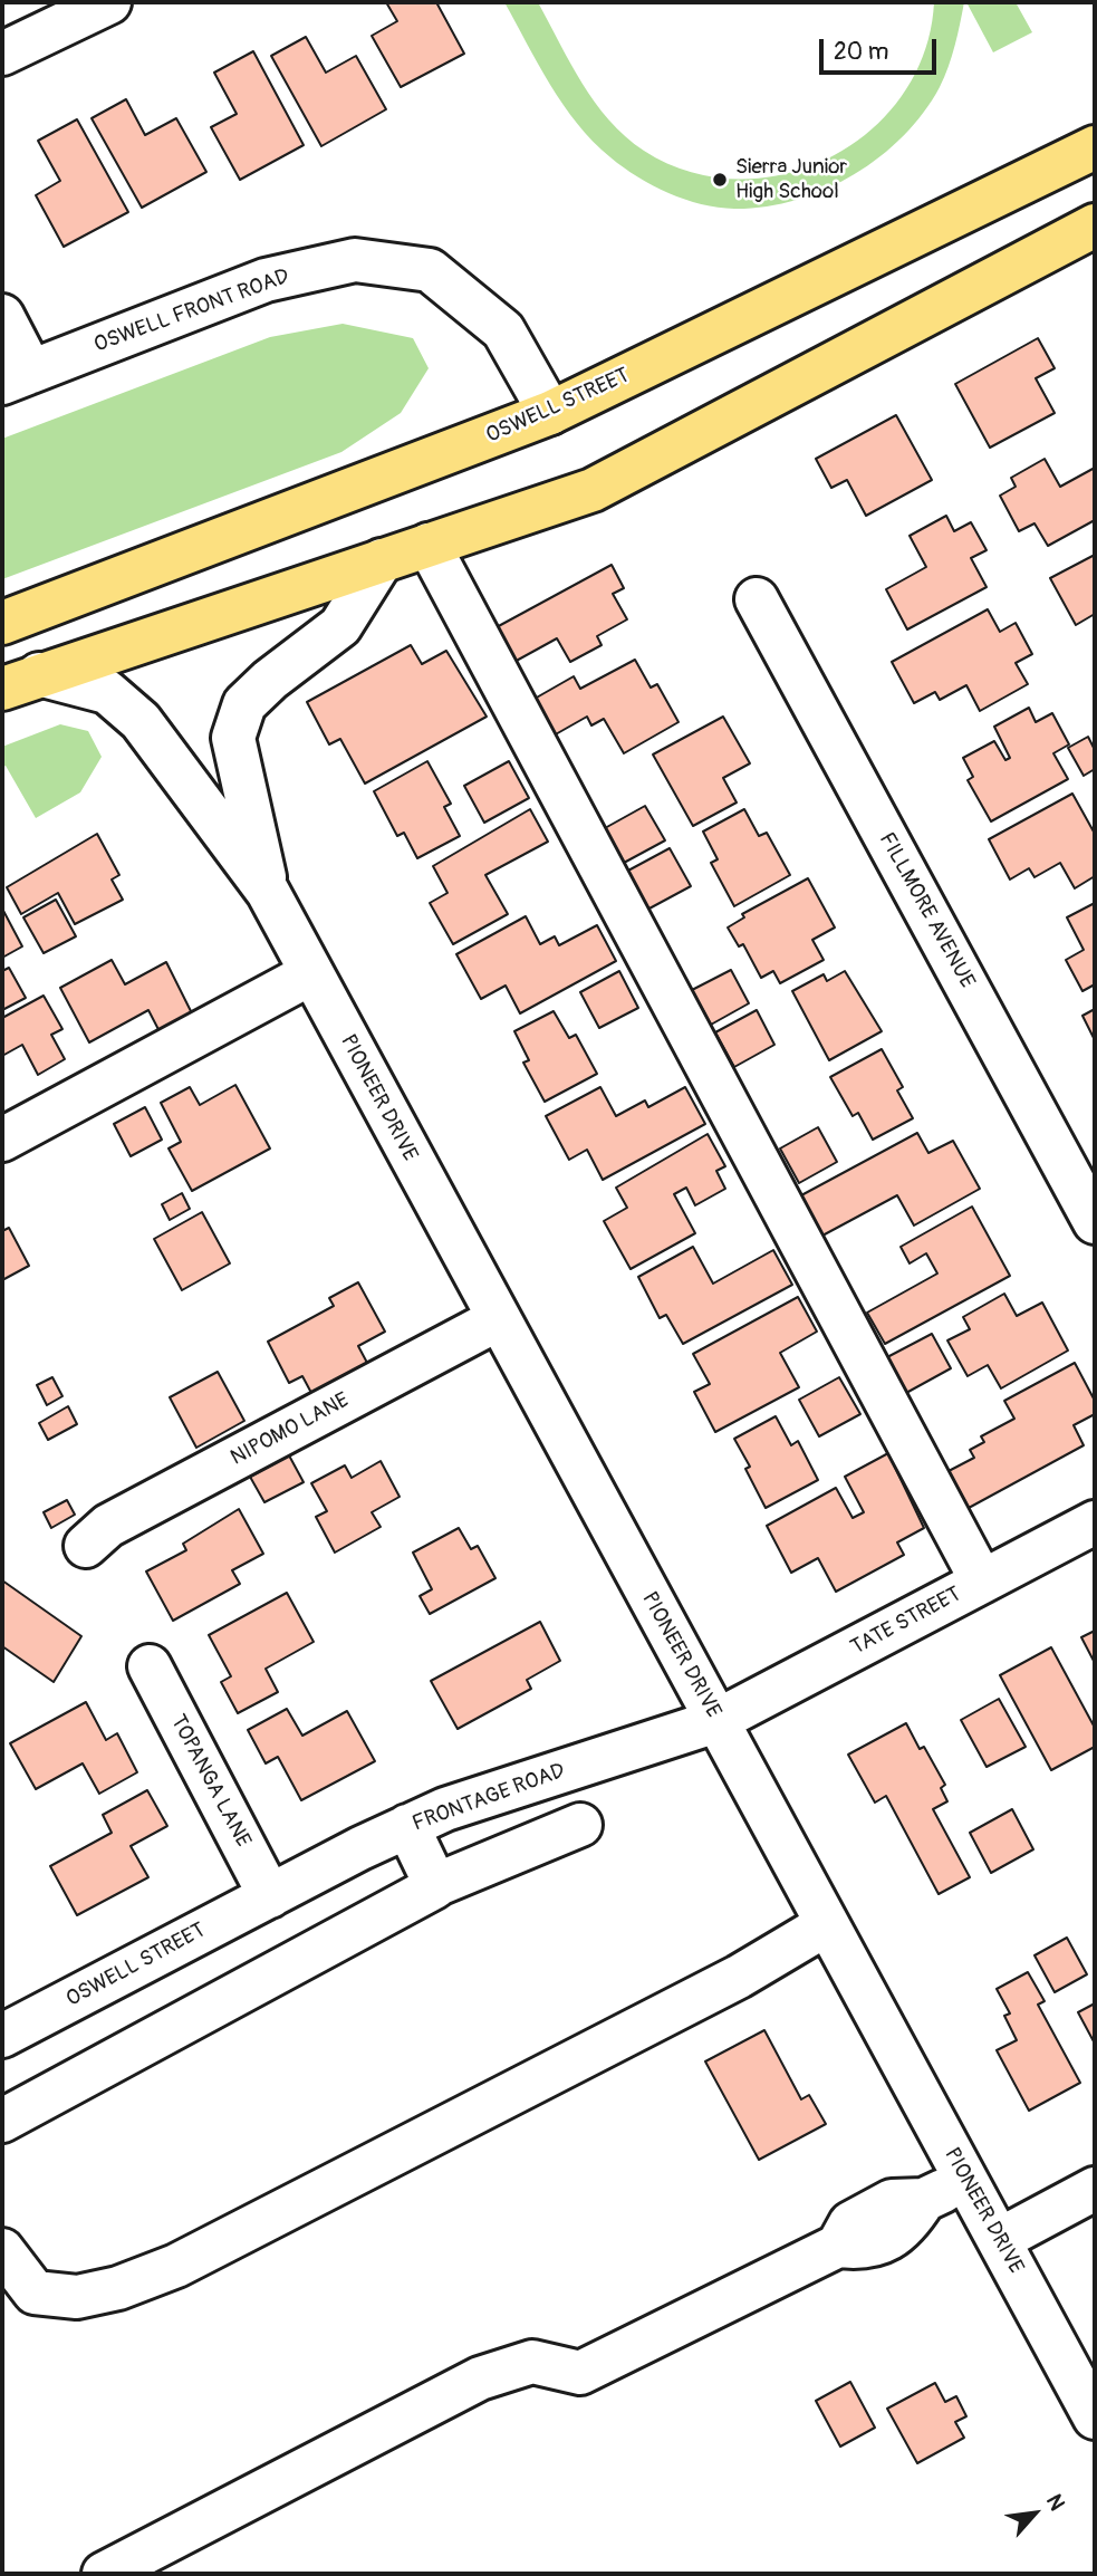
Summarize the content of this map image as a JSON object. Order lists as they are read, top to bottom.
{
  "streets": {
    "main road": ["OSWELL STREET"],
    "street": [
      "OSWELL FRONT ROAD",
      "FILLMORE AVENUE",
      "PIONEER DRIVE",
      "NIPOMO LANE",
      "TATE STREET",
      "TOPANGA LANE",
      "FRONTAGE ROAD"
    ]
  },
  "crossings": [
    ["OSWELL FRONT ROAD", "OSWELL STREET"],
    ["OSWELL STREET", "TOPANGA LANE"],
    ["OSWELL STREET", "FRONTAGE ROAD"],
    ["PIONEER DRIVE", "NIPOMO LANE"],
    ["PIONEER DRIVE", "TATE STREET"],
    ["PIONEER DRIVE", "FRONTAGE ROAD"],
    ["TATE STREET", "FRONTAGE ROAD"],
    ["TOPANGA LANE", "FRONTAGE ROAD"]
  ],
  "places": ["Sierra Junior High School"],
  "scale_bar": "20 m",
  "north": "top right"
}
